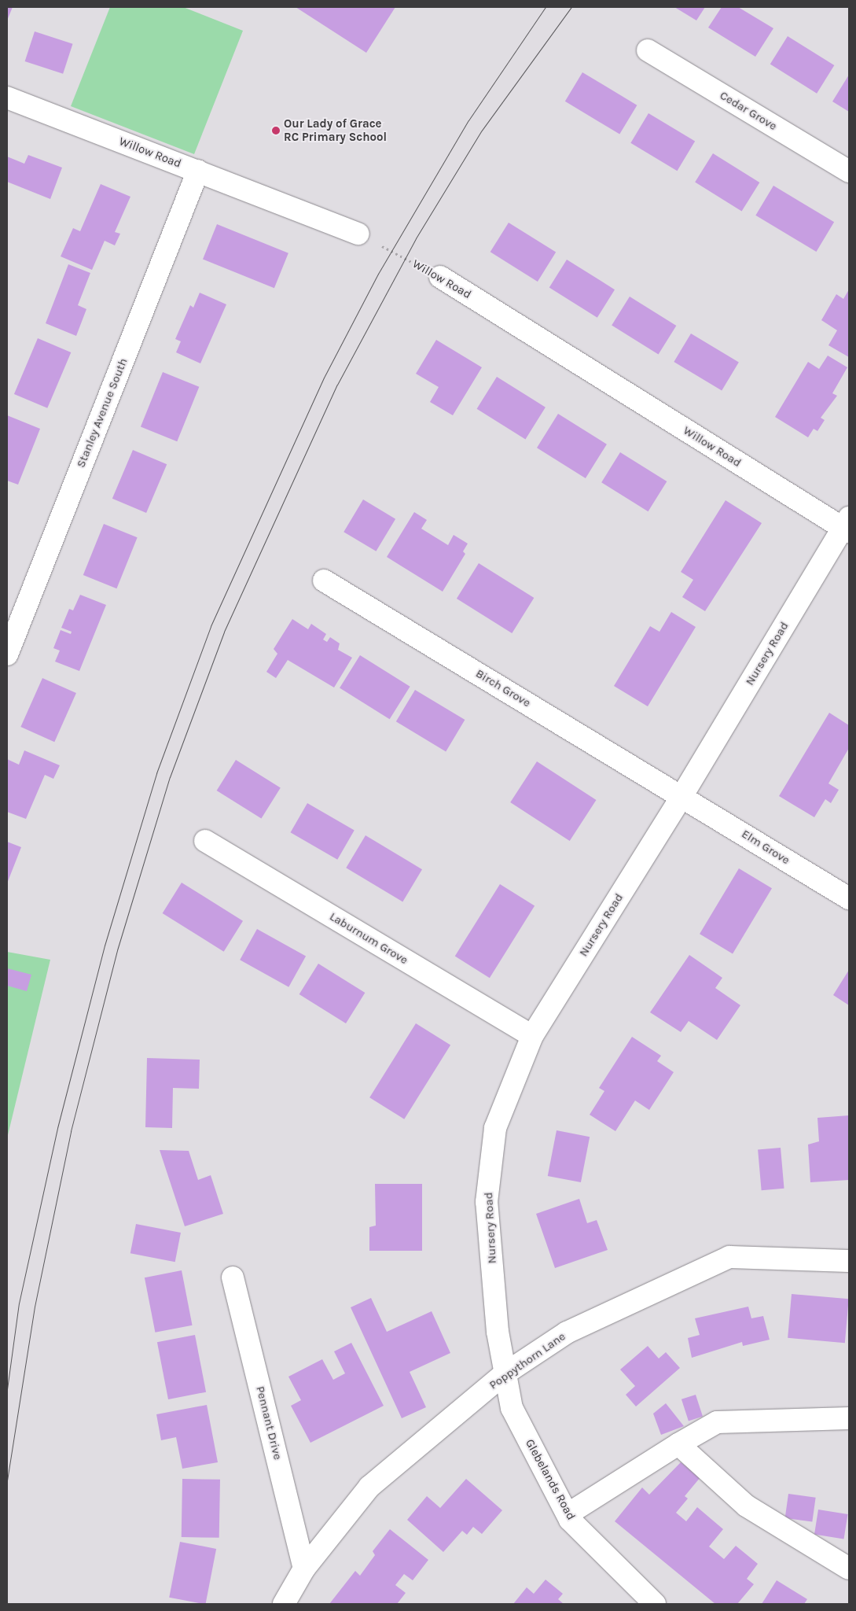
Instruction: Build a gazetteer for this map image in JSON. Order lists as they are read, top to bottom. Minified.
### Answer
{"streets":{"street":["Cedar Grove","Willow Road","Stanley Avenue South","Nursery Road","Birch Grove","Elm Grove","Laburnum Grove","Poppythorn Lane","Pennant Drive","Glebelands Road"]},"crossings":[["Willow Road","Stanley Avenue South"],["Willow Road","Nursery Road"],["Nursery Road","Birch Grove"],["Nursery Road","Elm Grove"],["Nursery Road","Laburnum Grove"],["Nursery Road","Poppythorn Lane"],["Nursery Road","Glebelands Road"],["Birch Grove","Elm Grove"],["Poppythorn Lane","Pennant Drive"],["Poppythorn Lane","Glebelands Road"]],"places":["Our Lady of Grace RC Primary School"]}
